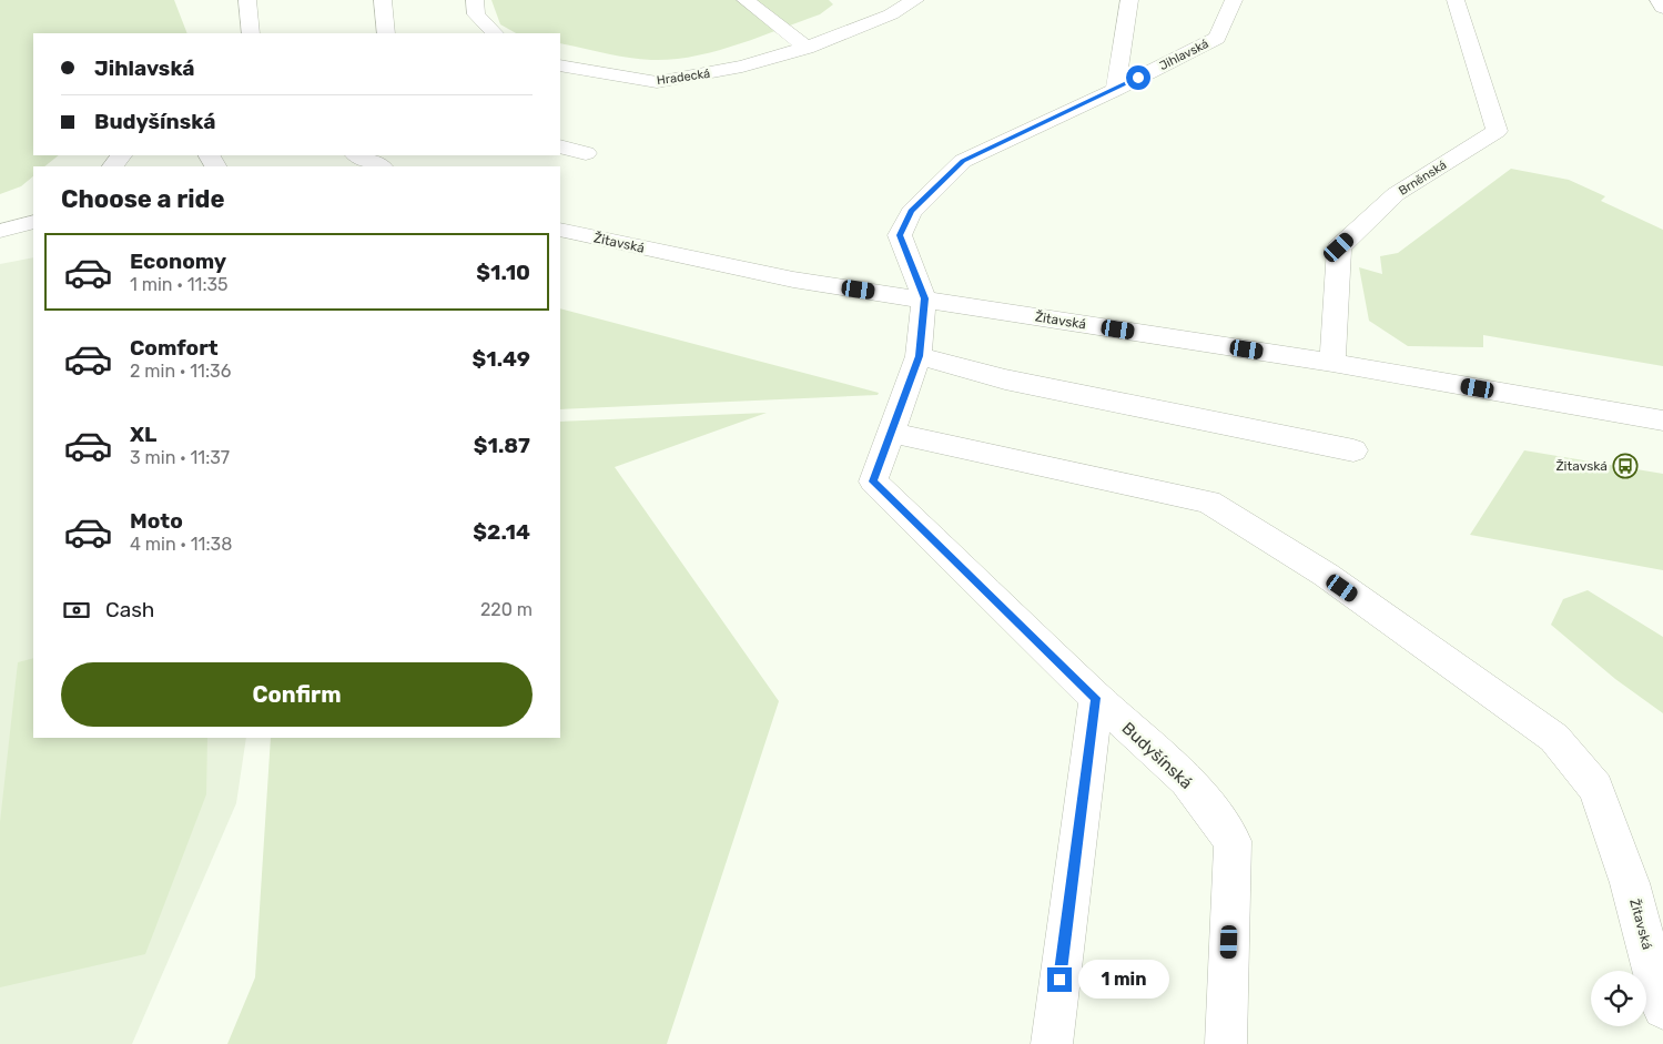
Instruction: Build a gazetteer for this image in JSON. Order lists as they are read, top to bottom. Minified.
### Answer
{"streets":{"street":["Jihlavská","Hradecká","Brněnská","Žitavská","Budyšínská"]},"crossings":[["Jihlavská","Žitavská"],["Jihlavská","Budyšínská"],["Brněnská","Žitavská"],["Žitavská","Budyšínská"]],"places":{"bus stop":["Žitavská"]},"page":{"banner":["Jihlavská","Budyšínská"],"heading":"Choose a ride","list":[{"name":"Economy","note":"1 min · 11:35","value":"$1.10"},{"name":"Comfort","note":"2 min · 11:36","value":"$1.49"},{"name":"XL","note":"3 min · 11:37","value":"$1.87"},{"name":"Moto","note":"4 min · 11:38","value":"$2.14"}],"pay":["Cash","220 m"],"buttons":"Confirm","bubble":"1 min"}}
